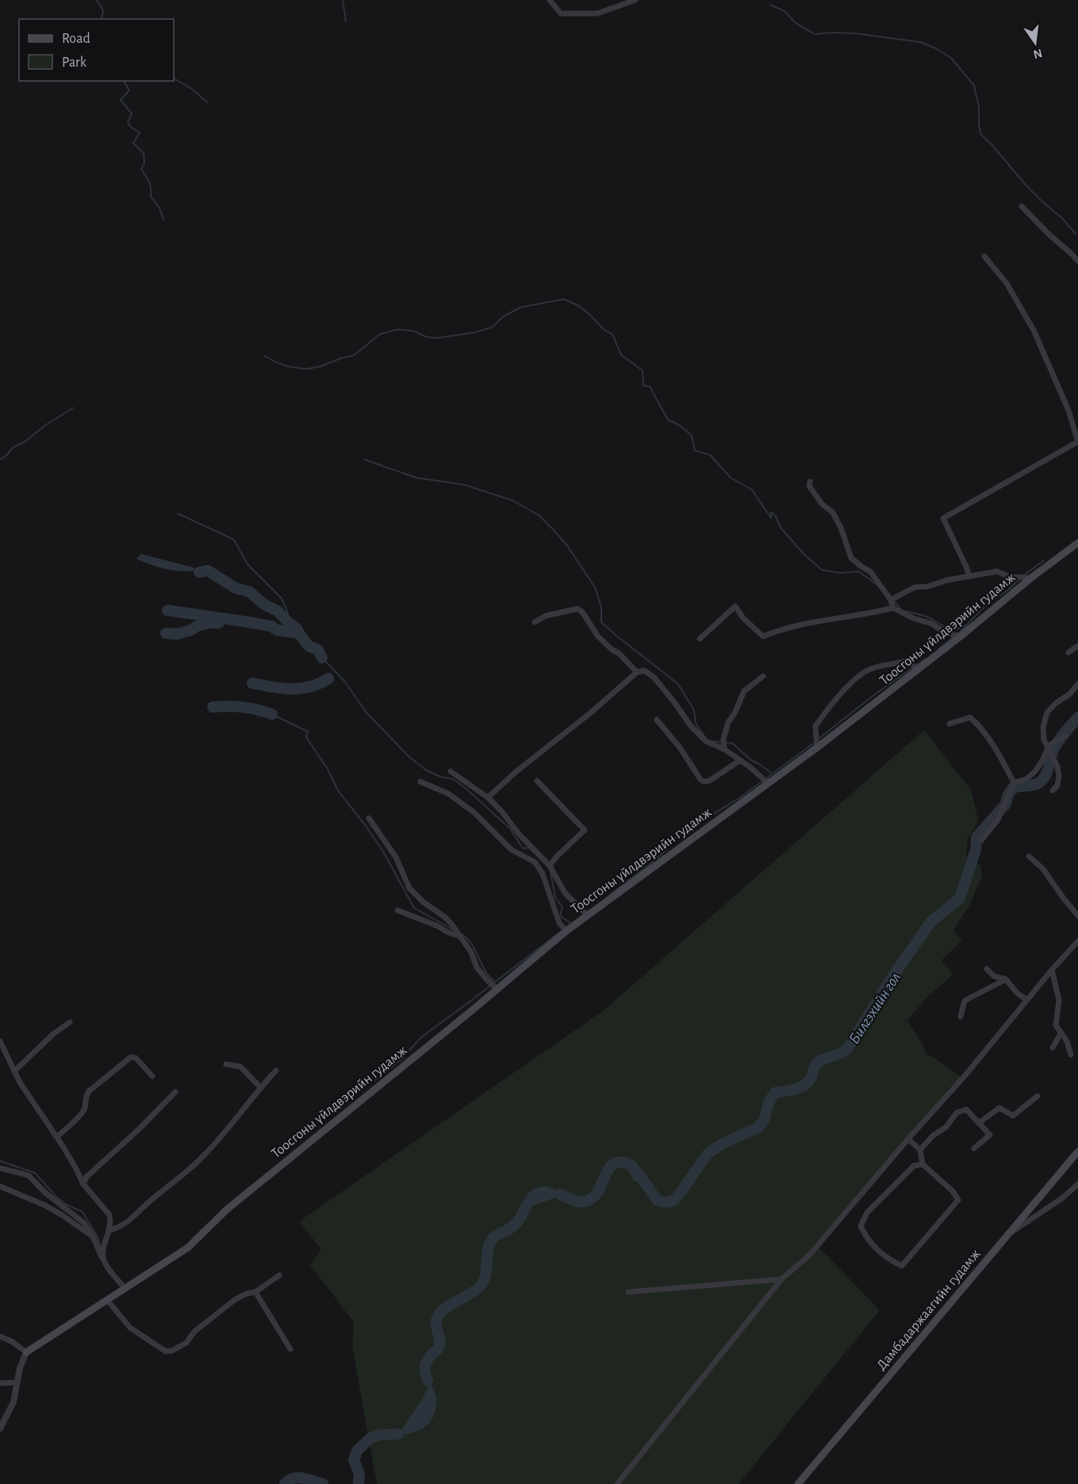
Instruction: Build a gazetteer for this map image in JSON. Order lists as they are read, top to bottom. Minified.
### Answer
{"streets":{"main road":["Тоосгоны үйлдвэрийн гудамж","Дамбадаржаагийн гудамж"]},"water":["Билгэхийн гол"],"legend":["Road","Park"],"north":"bottom"}
